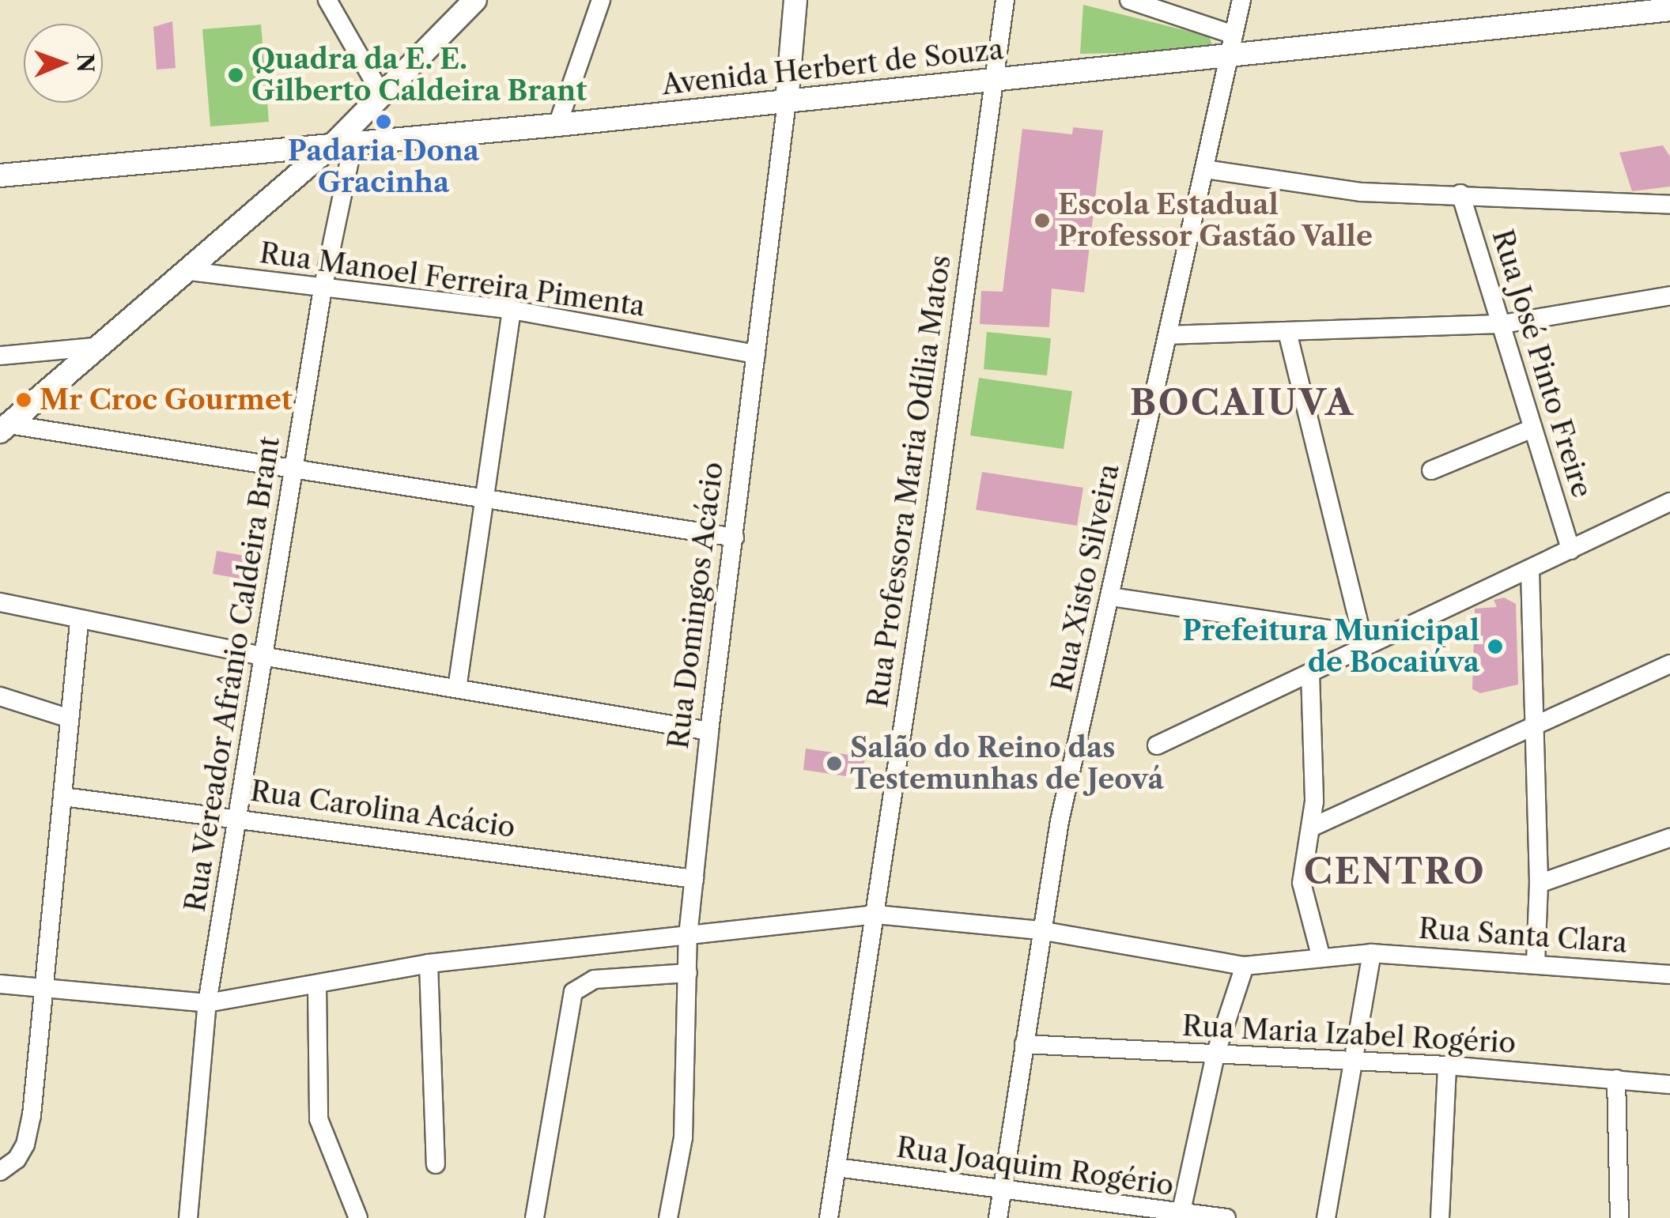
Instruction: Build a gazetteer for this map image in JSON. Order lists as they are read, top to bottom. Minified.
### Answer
{"streets":{"street":["Avenida Herbert de Souza","Rua Manoel Ferreira Pimenta","Rua José Pinto Freire","Rua Professora Maria Odília Matos","Rua Xisto Silveira","Rua Domingos Acácio","Rua Vereador Afrânio Caldeira Brant","Rua Carolina Acácio","Rua Santa Clara","Rua Maria Izabel Rogério","Rua Joaquim Rogério"]},"crossings":[["Avenida Herbert de Souza","Rua Professora Maria Odília Matos"],["Avenida Herbert de Souza","Rua Xisto Silveira"],["Avenida Herbert de Souza","Rua Domingos Acácio"],["Avenida Herbert de Souza","Rua Vereador Afrânio Caldeira Brant"],["Rua Manoel Ferreira Pimenta","Rua Domingos Acácio"],["Rua Manoel Ferreira Pimenta","Rua Vereador Afrânio Caldeira Brant"],["Rua Professora Maria Odília Matos","Rua Santa Clara"],["Rua Professora Maria Odília Matos","Rua Joaquim Rogério"],["Rua Xisto Silveira","Rua Santa Clara"],["Rua Xisto Silveira","Rua Maria Izabel Rogério"],["Rua Xisto Silveira","Rua Joaquim Rogério"],["Rua Domingos Acácio","Rua Carolina Acácio"],["Rua Domingos Acácio","Rua Santa Clara"],["Rua Vereador Afrânio Caldeira Brant","Rua Carolina Acácio"],["Rua Vereador Afrânio Caldeira Brant","Rua Santa Clara"]],"districts":["BOCAIUVA","CENTRO"],"places":["Quadra da E. E. Gilberto Caldeira Brant","Padaria Dona Gracinha","Escola Estadual Professor Gastão Valle","Mr Croc Gourmet","Prefeitura Municipal de Bocaiúva","Salão do Reino das Testemunhas de Jeová"],"north":"right"}
